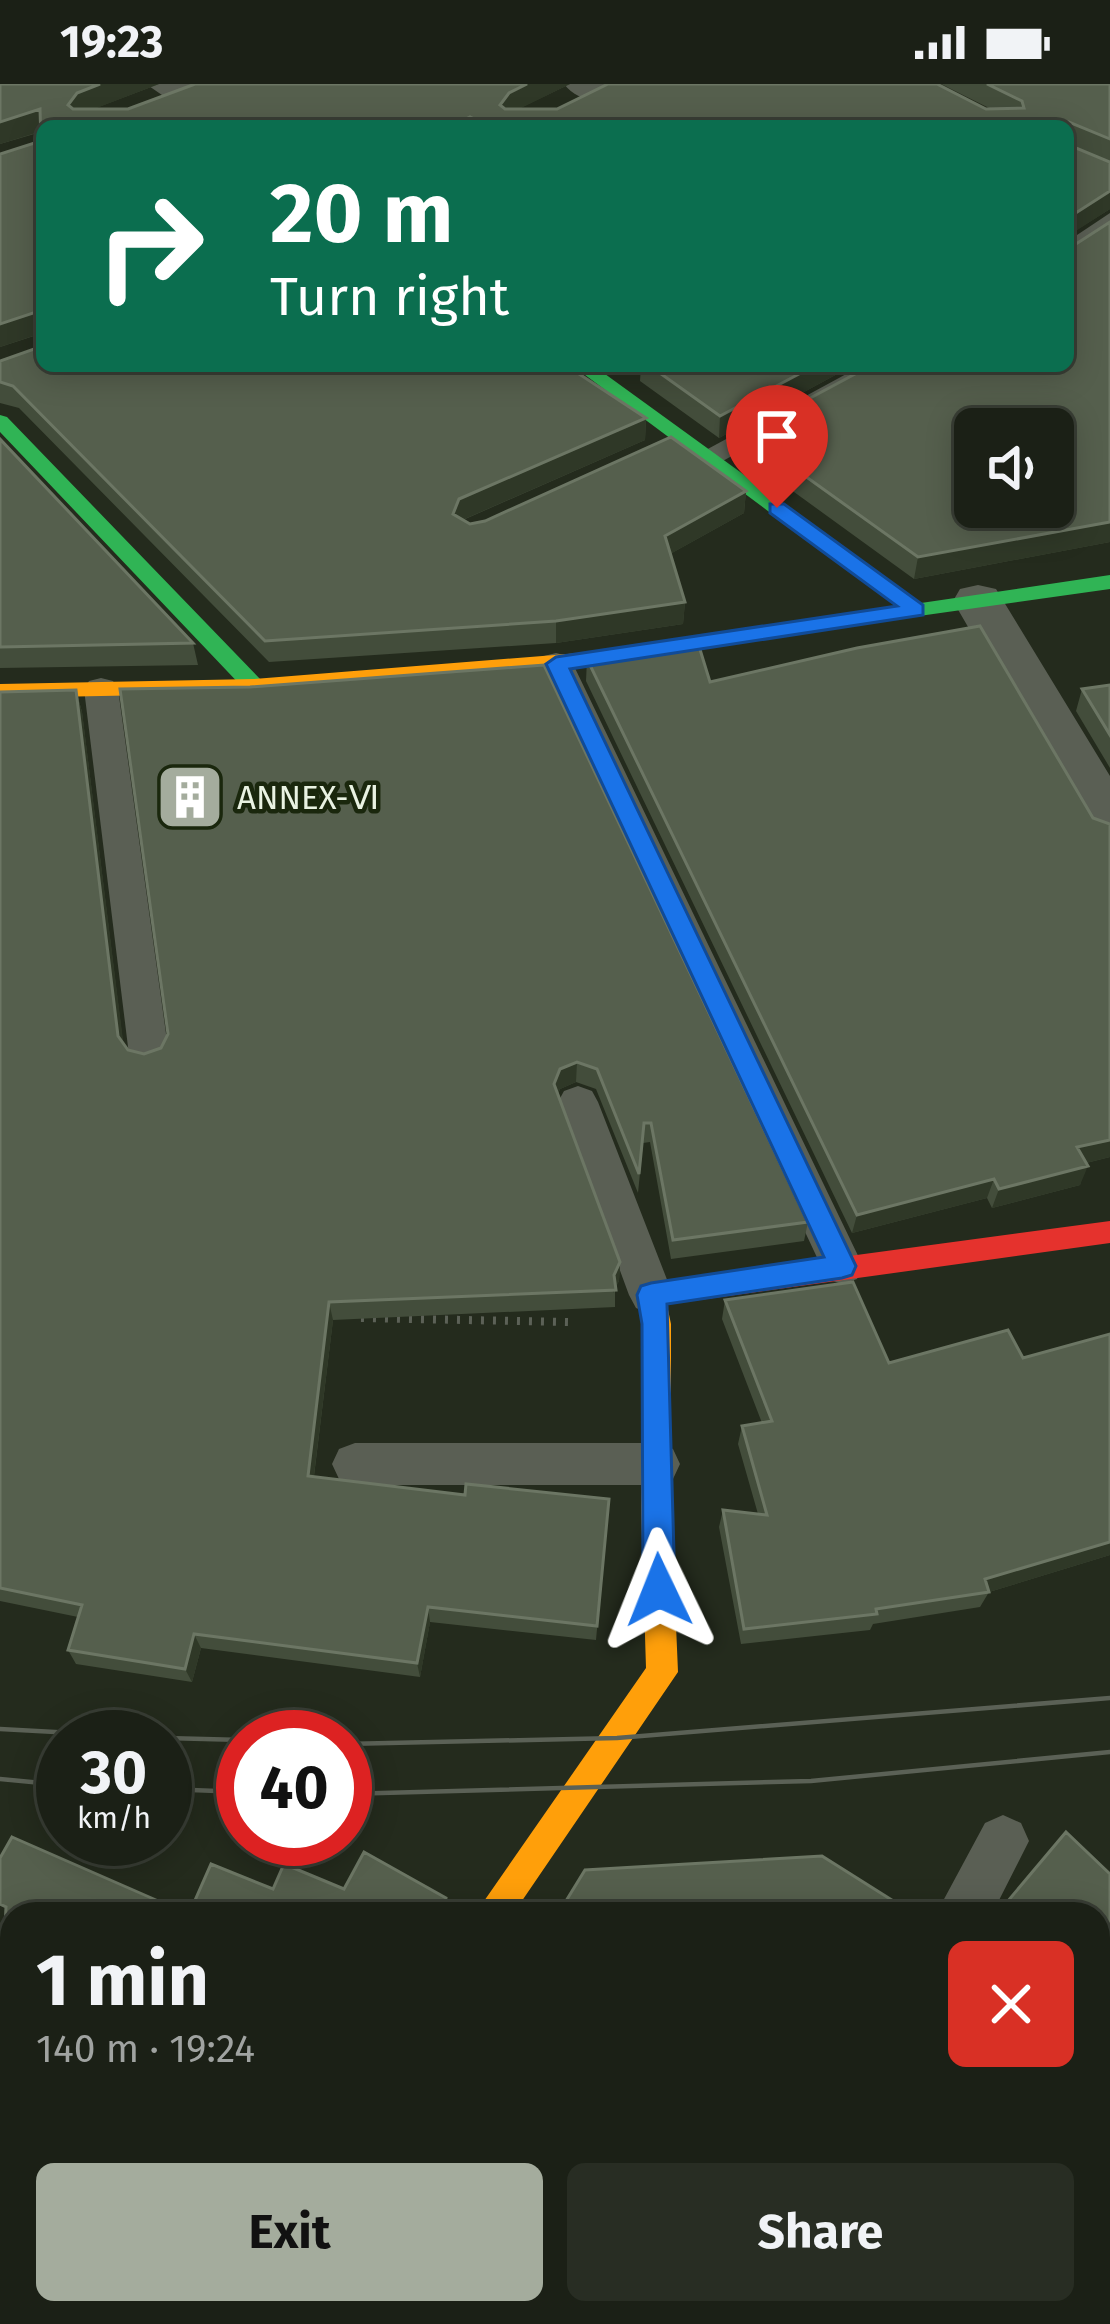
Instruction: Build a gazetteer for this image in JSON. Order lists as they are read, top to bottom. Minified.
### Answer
{"places":{"building":["ANNEX-Ⅵ"]},"page":{"status":"19:23","turn":["20 m","Turn right"],"speed":"30 km/h","limit":"40","heading":["1 min","140 m · 19:24"],"buttons":["Exit","Share"]}}
